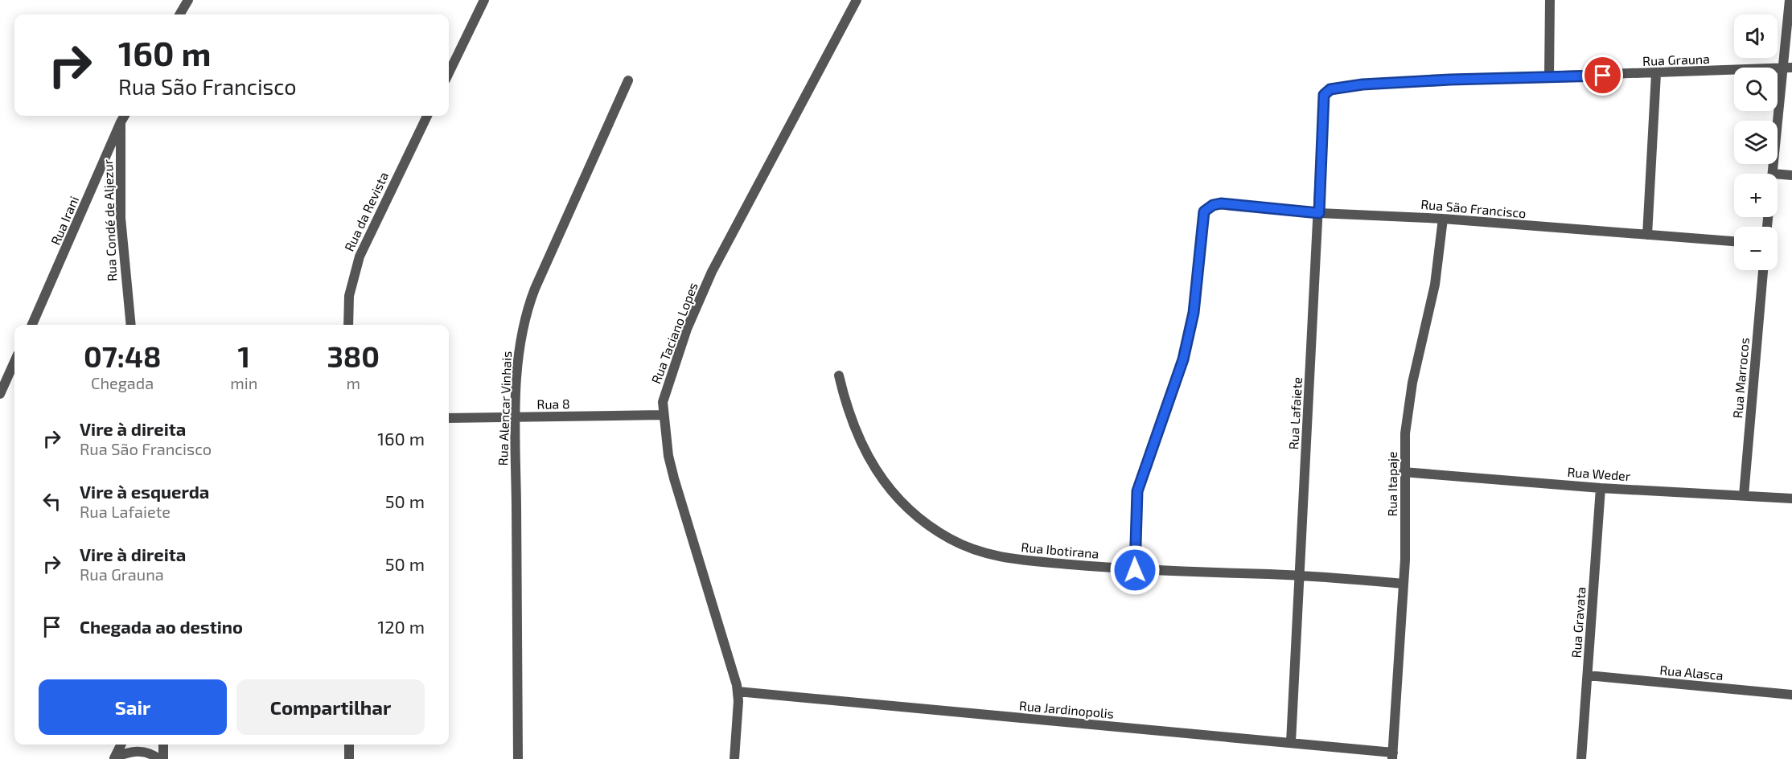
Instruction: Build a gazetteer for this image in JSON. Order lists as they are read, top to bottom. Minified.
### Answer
{"streets":{"street":["Rua Grauna","Rua São Francisco","Rua da Revista","Rua Irani","Rua Condé de Aljezur","Rua Taciano Lopes","Rua Marrocos","Rua 8","Rua Alencar Vinhais","Rua Lafaiete","Rua Weder","Rua Itapaje","Rua Ibotirana","Rua Gravata","Rua Alasca","Rua Jardinopolis"]},"crossings":[["Rua Grauna","Rua Lafaiete"],["Rua São Francisco","Rua Lafaiete"],["Rua São Francisco","Rua Itapaje"],["Rua São Francisco","Rua Ibotirana"],["Rua Irani","Rua Condé de Aljezur"],["Rua Taciano Lopes","Rua 8"],["Rua Taciano Lopes","Rua Jardinopolis"],["Rua Marrocos","Rua Weder"],["Rua 8","Rua Alencar Vinhais"],["Rua Lafaiete","Rua Ibotirana"],["Rua Lafaiete","Rua Jardinopolis"],["Rua Weder","Rua Itapaje"],["Rua Weder","Rua Gravata"],["Rua Itapaje","Rua Ibotirana"],["Rua Itapaje","Rua Jardinopolis"],["Rua Gravata","Rua Alasca"]],"page":{"map_buttons":["+","−"],"turn":["160 m","Rua São Francisco"],"eta":["07:48","Chegada","1","min","380","m"],"list":[{"name":"Vire à direita","note":"Rua São Francisco","value":"160 m"},{"name":"Vire à esquerda","note":"Rua Lafaiete","value":"50 m"},{"name":"Vire à direita","note":"Rua Grauna","value":"50 m"},{"name":"Chegada ao destino","value":"120 m"}],"buttons":["Sair","Compartilhar"]}}
